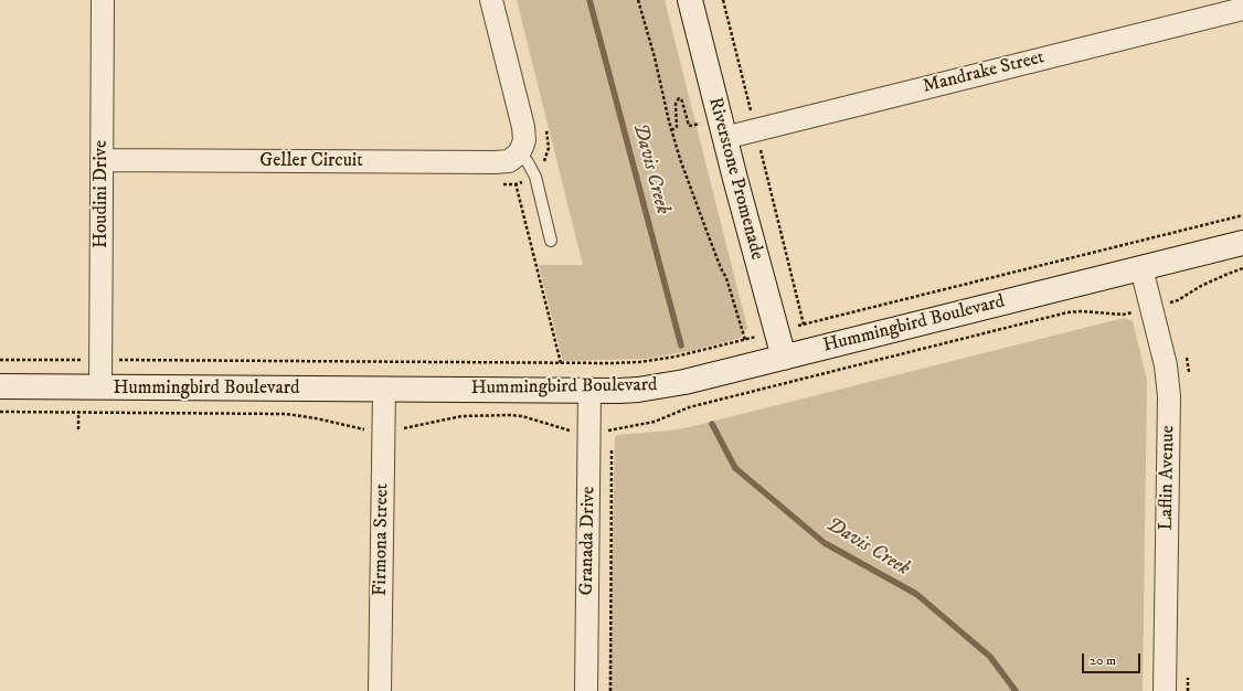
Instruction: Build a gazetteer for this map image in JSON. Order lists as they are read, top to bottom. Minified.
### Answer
{"streets":{"street":["Mandrake Street","Geller Circuit","Riverstone Promenade","Houdini Drive","Hummingbird Boulevard","Laflin Avenue","Firmona Street","Granada Drive"]},"crossings":[["Mandrake Street","Riverstone Promenade"],["Geller Circuit","Houdini Drive"],["Riverstone Promenade","Hummingbird Boulevard"],["Houdini Drive","Hummingbird Boulevard"],["Hummingbird Boulevard","Laflin Avenue"],["Hummingbird Boulevard","Firmona Street"],["Hummingbird Boulevard","Granada Drive"]],"water":["Davis Creek"],"scale_bar":"20 m"}
